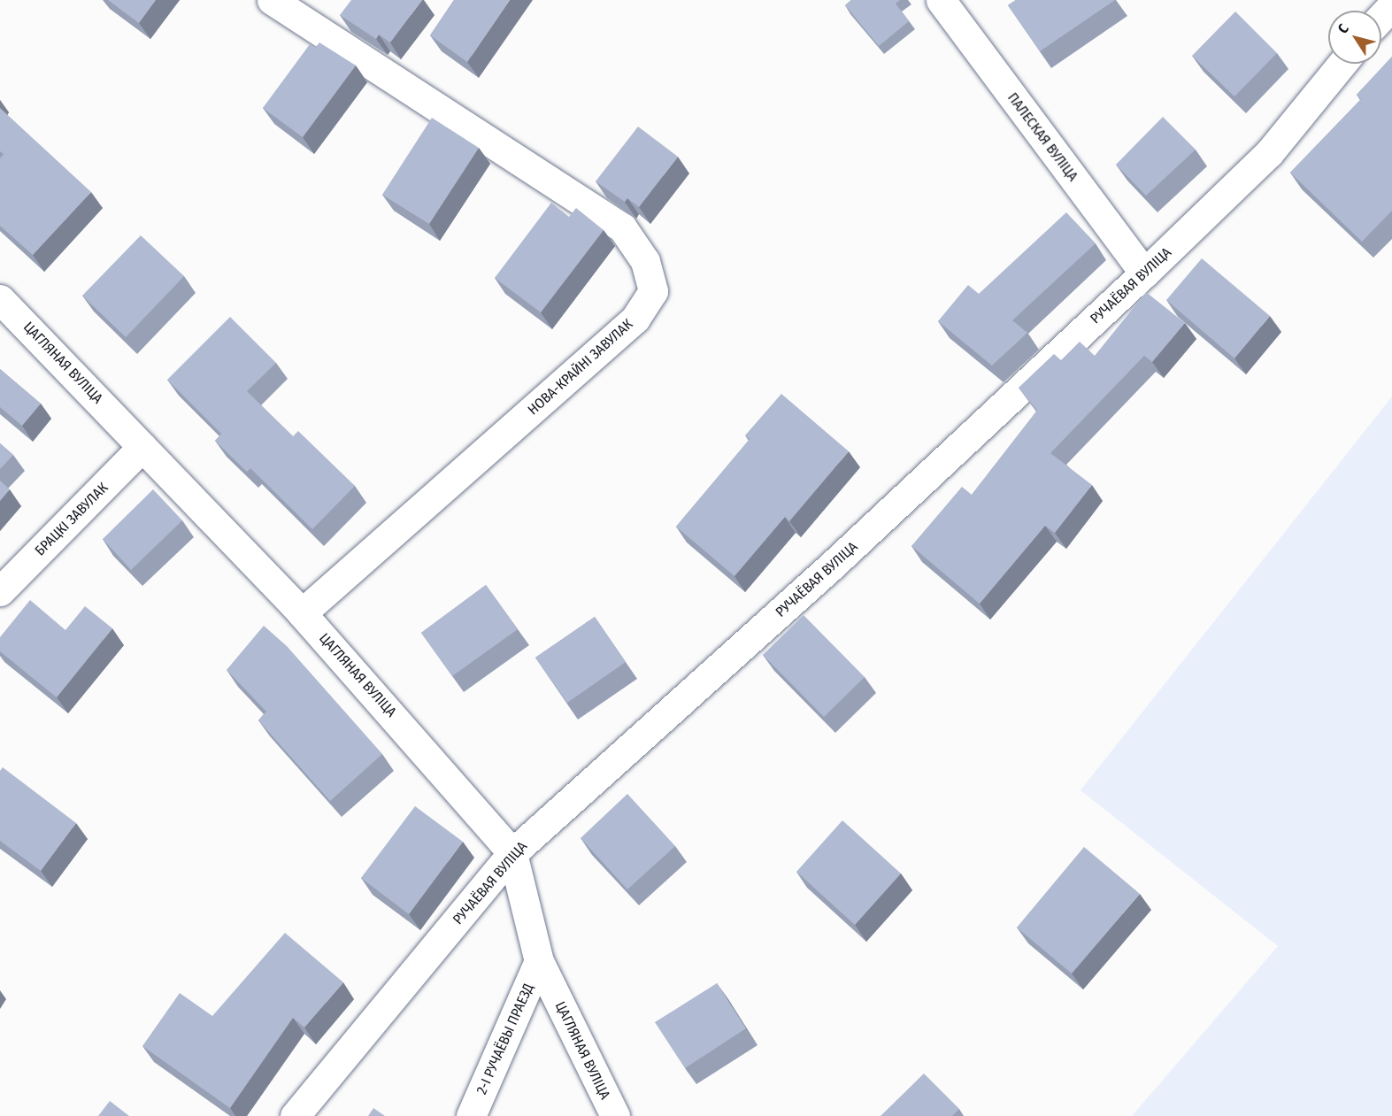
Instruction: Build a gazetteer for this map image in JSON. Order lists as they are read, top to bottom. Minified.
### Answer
{"streets":{"street":["ПАЛЕСКАЯ ВУЛІЦА","РУЧАЁВАЯ ВУЛІЦА","ЦАГЛЯНАЯ ВУЛІЦА","НОВА-КРАЙНІ ЗАВУЛАК","БРАЦКІ ЗАВУЛАК","2-І РУЧАЁВЫ ПРАЕЗД"]},"crossings":[["ПАЛЕСКАЯ ВУЛІЦА","РУЧАЁВАЯ ВУЛІЦА"],["РУЧАЁВАЯ ВУЛІЦА","ЦАГЛЯНАЯ ВУЛІЦА"],["ЦАГЛЯНАЯ ВУЛІЦА","НОВА-КРАЙНІ ЗАВУЛАК"],["ЦАГЛЯНАЯ ВУЛІЦА","БРАЦКІ ЗАВУЛАК"],["ЦАГЛЯНАЯ ВУЛІЦА","2-І РУЧАЁВЫ ПРАЕЗД"]],"north":"top left"}
